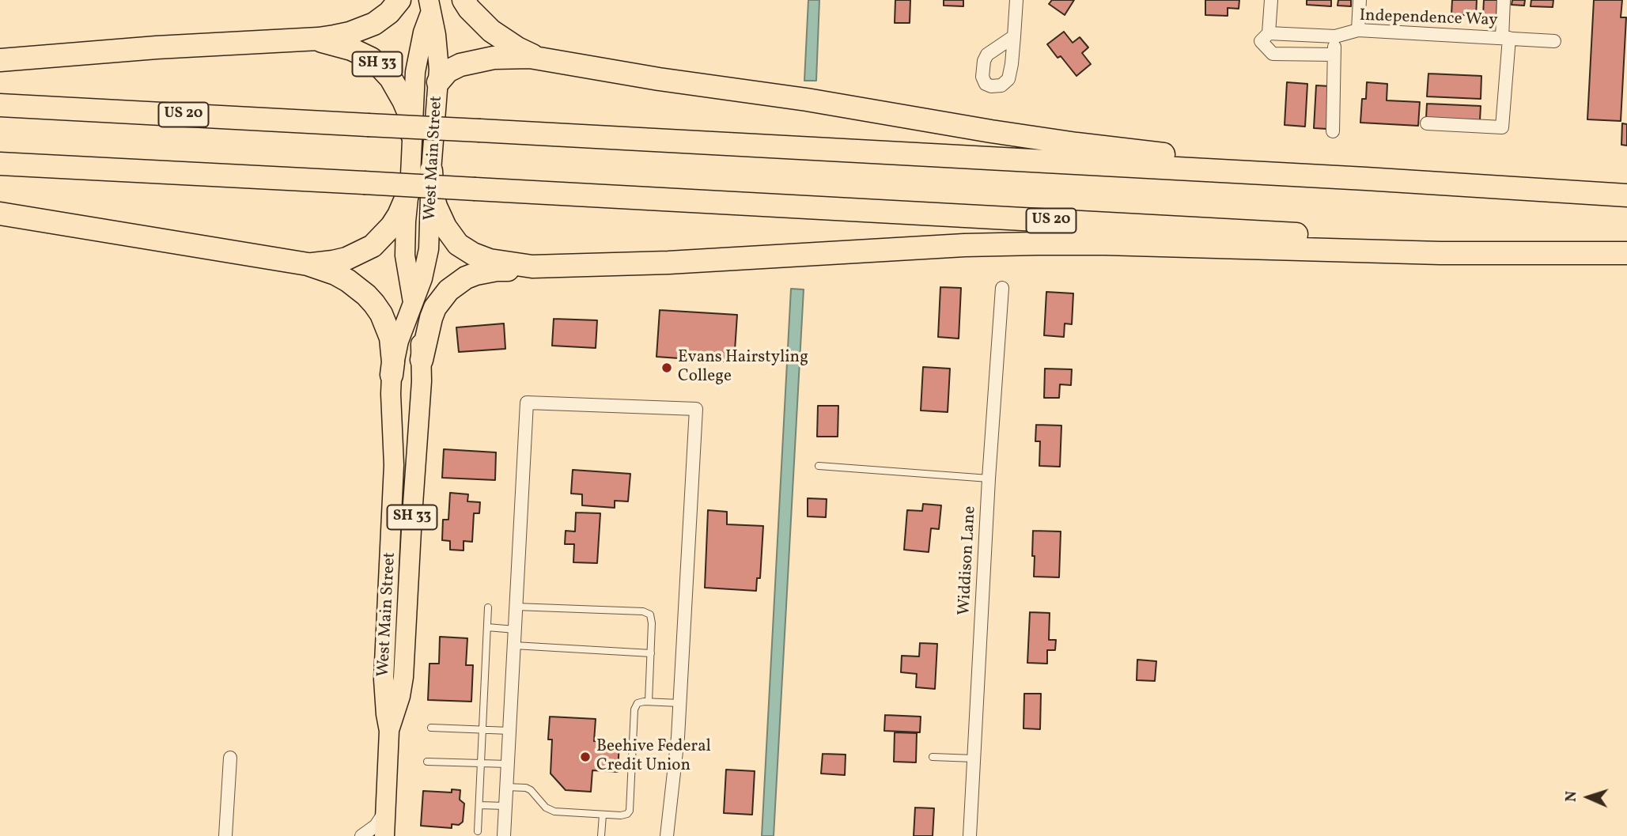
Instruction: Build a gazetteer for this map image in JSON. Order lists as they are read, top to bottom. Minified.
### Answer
{"streets":{"highway":["SH 33","US 20"],"main road":["West Main Street"],"street":["Independence Way","Widdison Lane"]},"crossings":[["SH 33","West Main Street"]],"places":["Evans Hairstyling College","Beehive Federal Credit Union"],"north":"left"}
